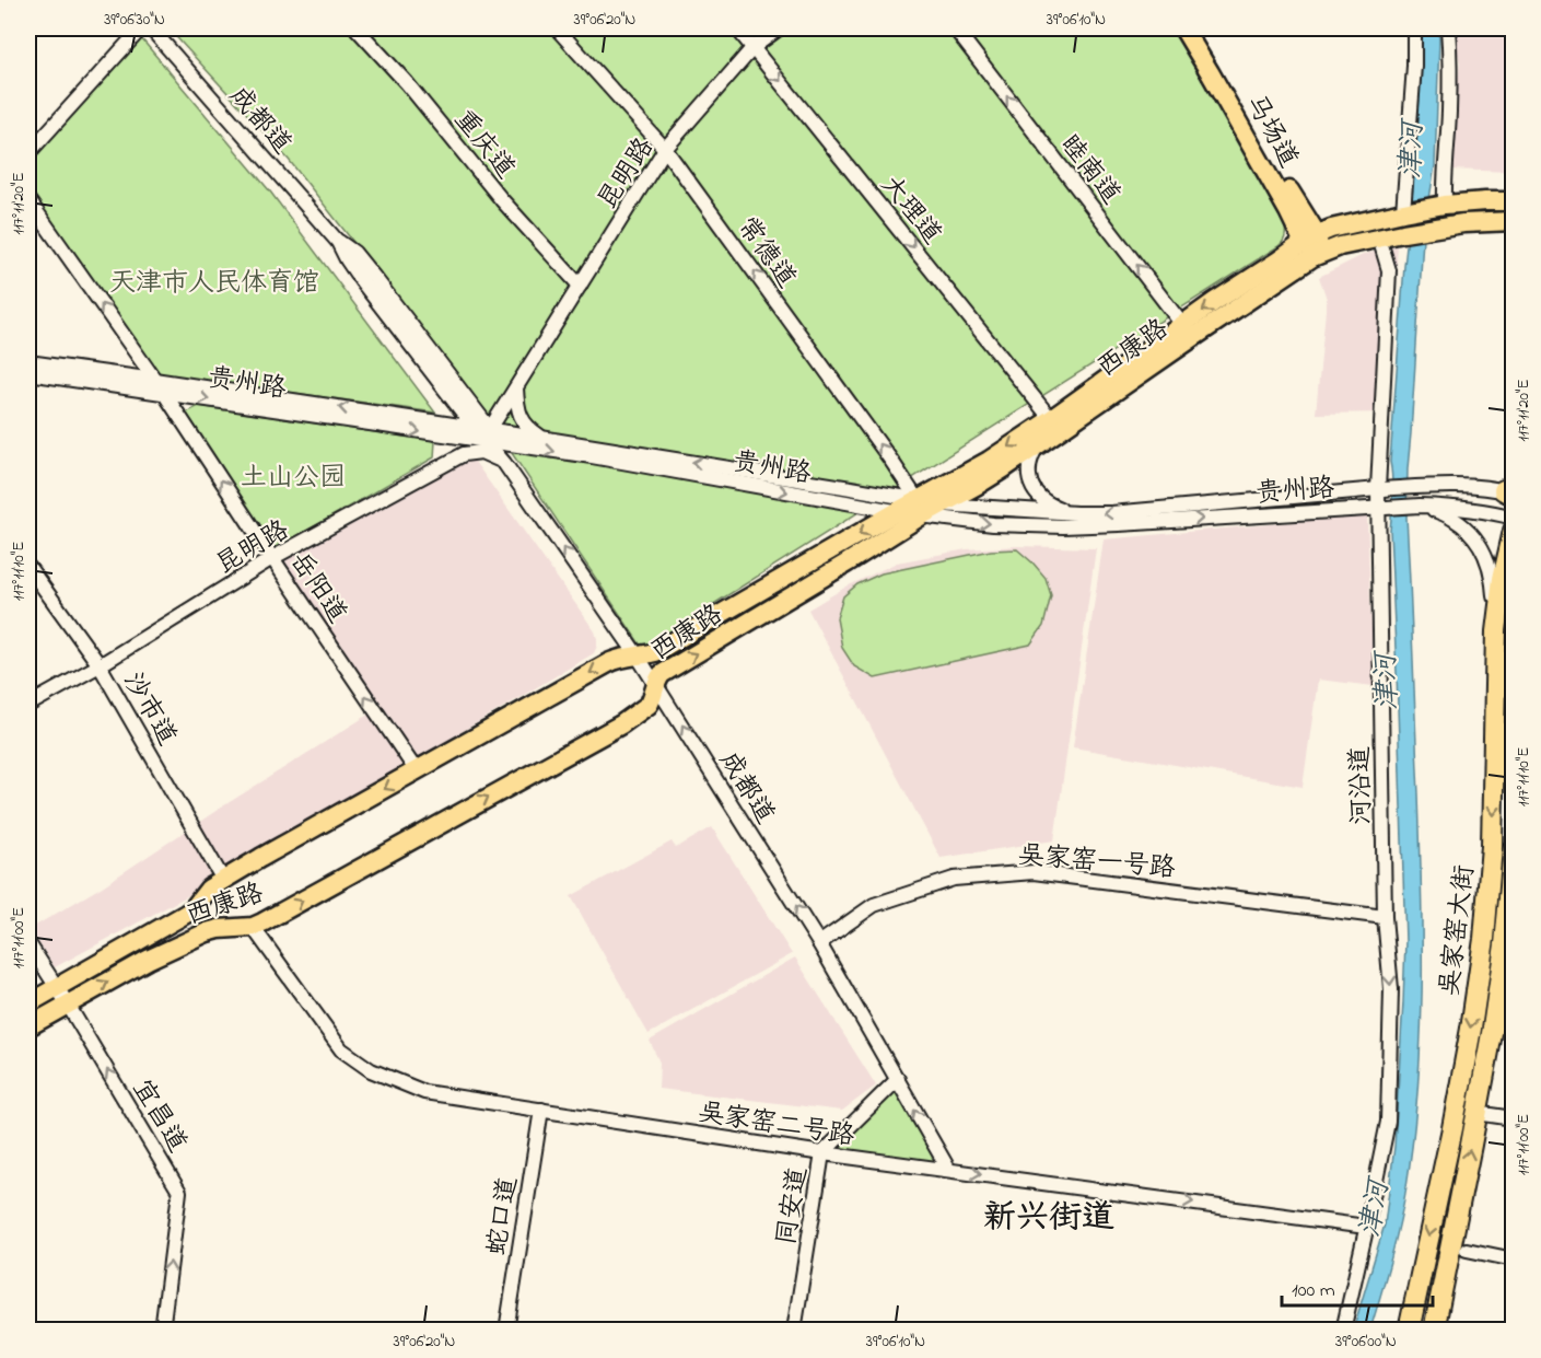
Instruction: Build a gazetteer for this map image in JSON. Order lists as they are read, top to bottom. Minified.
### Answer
{"streets":{"highway":["吴家窑大街"],"main road":["马场道","西康路"],"street":["成都道","重庆道","睦南道","昆明路","大理道","常德道","贵州路","岳阳道","沙市道","河沿道","吴家窑一号路","宜昌道","吴家窑二号路","同安道","蛇口道"]},"crossings":[["成都道","昆明路"],["成都道","西康路"],["成都道","贵州路"],["成都道","吴家窑一号路"],["成都道","吴家窑二号路"],["成都道","同安道"],["马场道","西康路"],["重庆道","昆明路"],["睦南道","西康路"],["昆明路","大理道"],["昆明路","常德道"],["昆明路","贵州路"],["昆明路","岳阳道"],["昆明路","沙市道"],["大理道","西康路"],["常德道","西康路"],["常德道","贵州路"],["西康路","贵州路"],["西康路","岳阳道"],["西康路","沙市道"],["西康路","宜昌道"],["西康路","吴家窑二号路"],["贵州路","岳阳道"],["贵州路","河沿道"],["河沿道","吴家窑一号路"],["河沿道","吴家窑二号路"],["吴家窑二号路","同安道"],["吴家窑二号路","蛇口道"]],"one_way":["成都道","睦南道","大理道","常德道","岳阳道","宜昌道","吴家窑二号路"],"districts":["新兴街道"],"water":["津河"],"parks":["天津市人民体育馆","土山公园"],"scale_bar":"100 m","coordinates":["39°06'30\"N","39°06'20\"N","39°06'10\"N","117°11'20\"E","117°11'10\"E","117°11'00\"E","39°06'00\"N"]}
